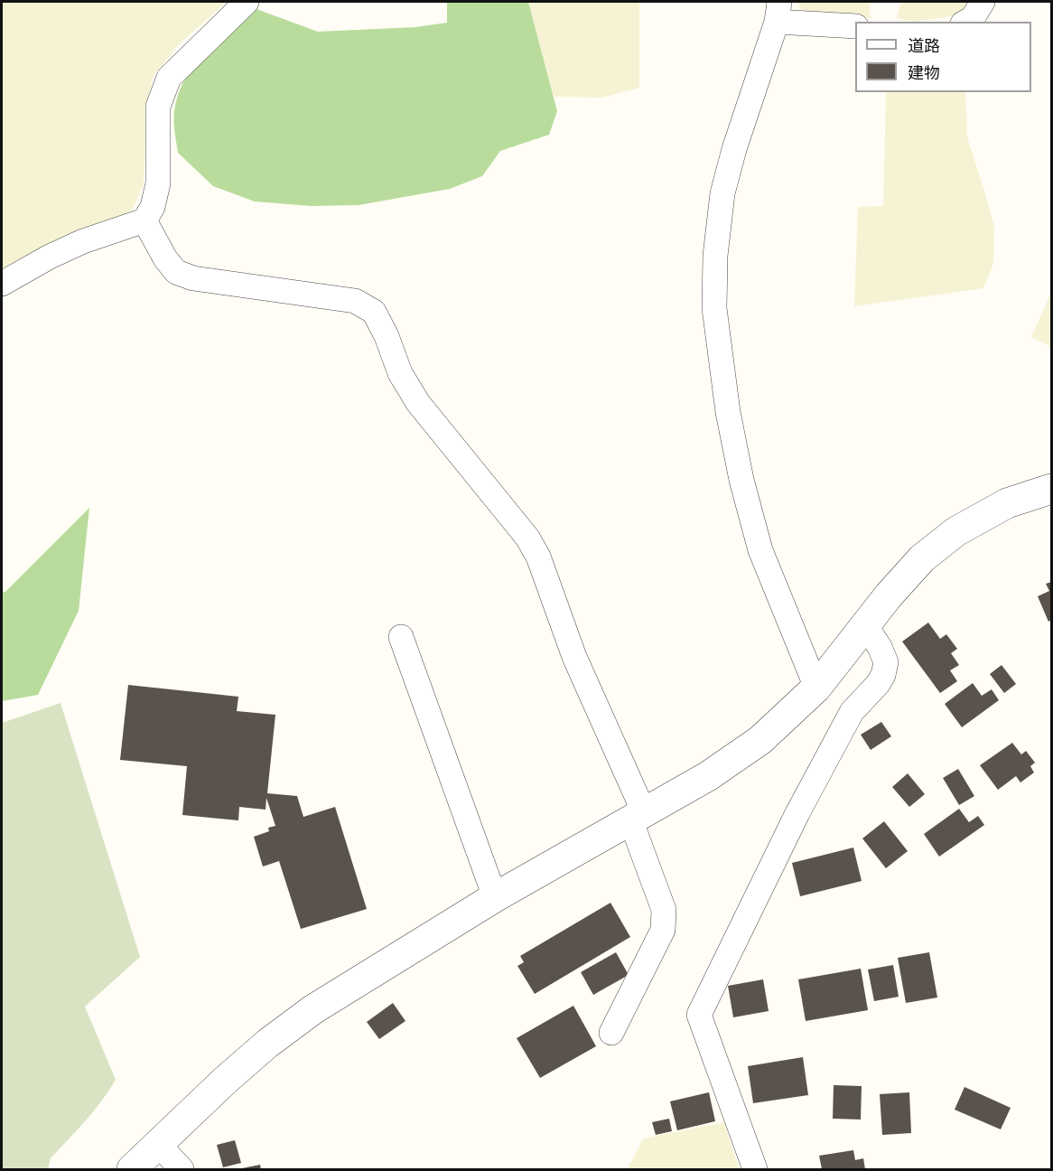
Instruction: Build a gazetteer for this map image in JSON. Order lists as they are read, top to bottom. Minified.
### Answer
{"legend":["道路","建物"]}
